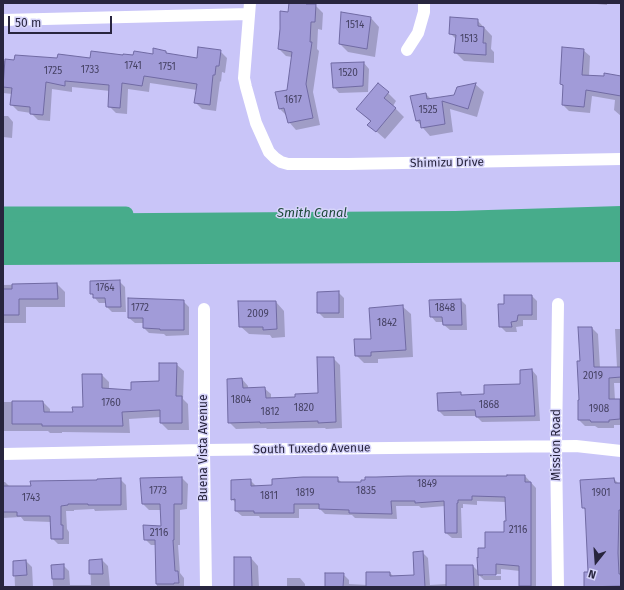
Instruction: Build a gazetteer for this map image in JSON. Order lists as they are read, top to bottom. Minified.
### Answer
{"streets":{"street":["Shimizu Drive","Mission Road","Buena Vista Avenue","South Tuxedo Avenue"]},"crossings":[["Mission Road","South Tuxedo Avenue"],["Buena Vista Avenue","South Tuxedo Avenue"]],"water":["Smith Canal"],"house_numbers":["1514","1513","1741","1751","1733","1725","1520","1617","1525","1764","1772","1848","2009","1842","2019","1804","1760","1868","1820","1908","1812","1849","1773","1835","1819","1901","1811","1743","2116","2116"],"scale_bar":"50 m","north":"bottom"}
